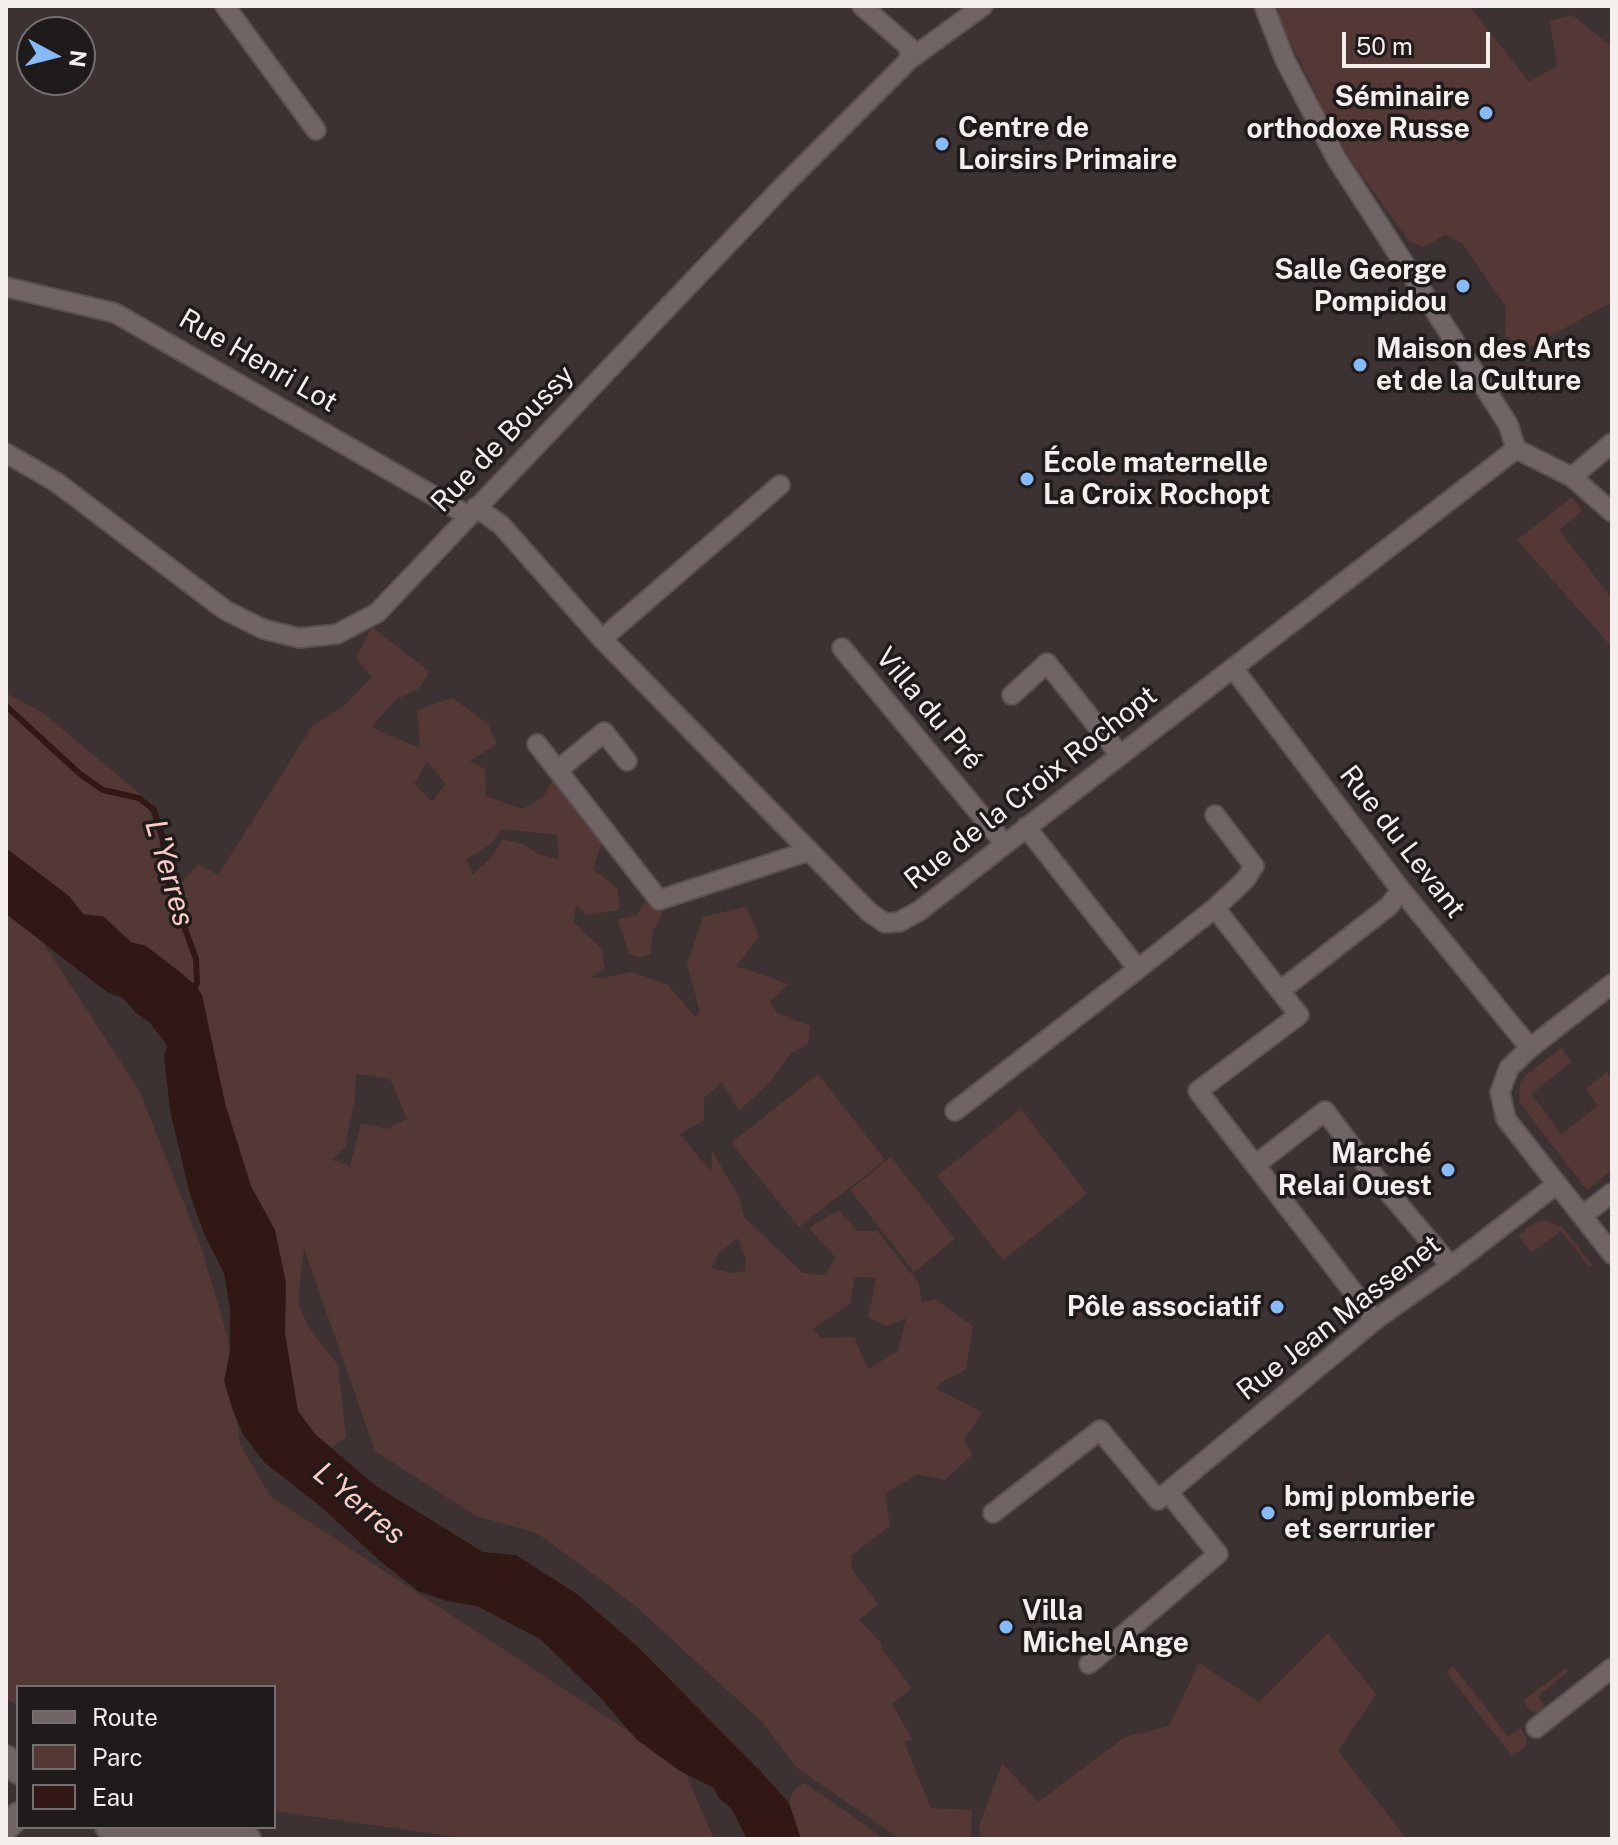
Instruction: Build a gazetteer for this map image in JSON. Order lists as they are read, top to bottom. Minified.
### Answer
{"streets":{"street":["Rue Henri Lot","Rue de Boussy","Villa du Pré","Rue de la Croix Rochopt","Rue du Levant","Rue Jean Massenet"]},"crossings":[["Rue Henri Lot","Rue de Boussy"],["Rue Henri Lot","Rue de la Croix Rochopt"],["Rue de Boussy","Rue de la Croix Rochopt"],["Villa du Pré","Rue de la Croix Rochopt"],["Rue de la Croix Rochopt","Rue du Levant"]],"water":["L'Yerres"],"places":["Séminaire orthodoxe Russe","Centre de Loirsirs Primaire","Salle George Pompidou","Maison des Arts et de la Culture","École maternelle La Croix Rochopt","Marché Relai Ouest","Pôle associatif","bmj plomberie et serrurier","Villa Michel Ange"],"legend":["Route","Parc","Eau"],"scale_bar":"50 m","north":"right"}
